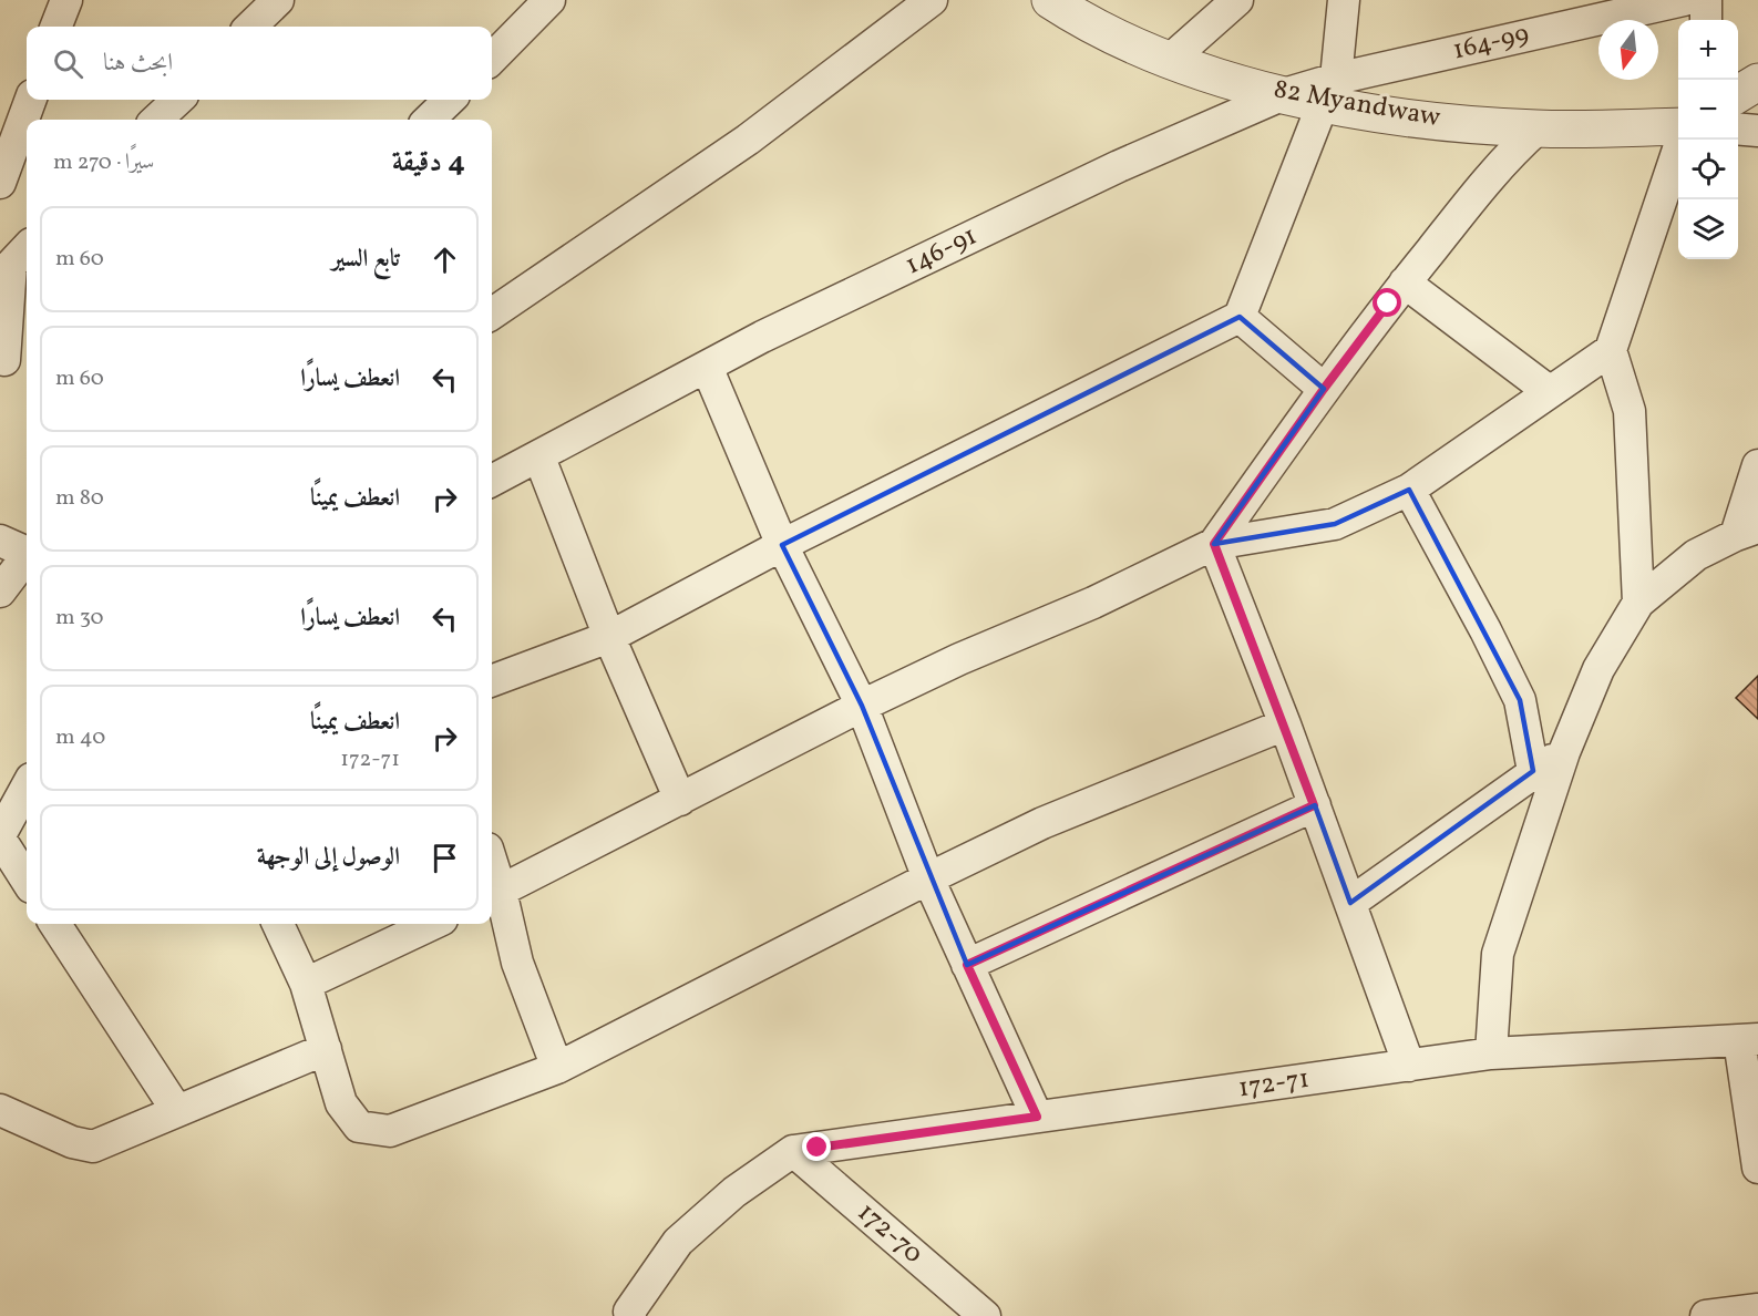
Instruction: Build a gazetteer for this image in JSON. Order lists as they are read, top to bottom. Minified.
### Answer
{"streets":{"street":["164-99","82 Myandwaw","146-91","172-71","172-70"]},"crossings":[["164-99","82 Myandwaw"],["82 Myandwaw","146-91"],["172-71","172-70"]],"north":"bottom","page":{"map_buttons":["+","−"],"search":"ابحث هنا","heading":["4 دقيقة","سيرًا · 270 m"],"list":[["تابع السير","60 m"],["انعطف يسارًا","60 m"],["انعطف يمينًا","80 m"],["انعطف يسارًا","30 m"],["انعطف يمينًا","172-71","40 m"],"الوصول إلى الوجهة"]}}
